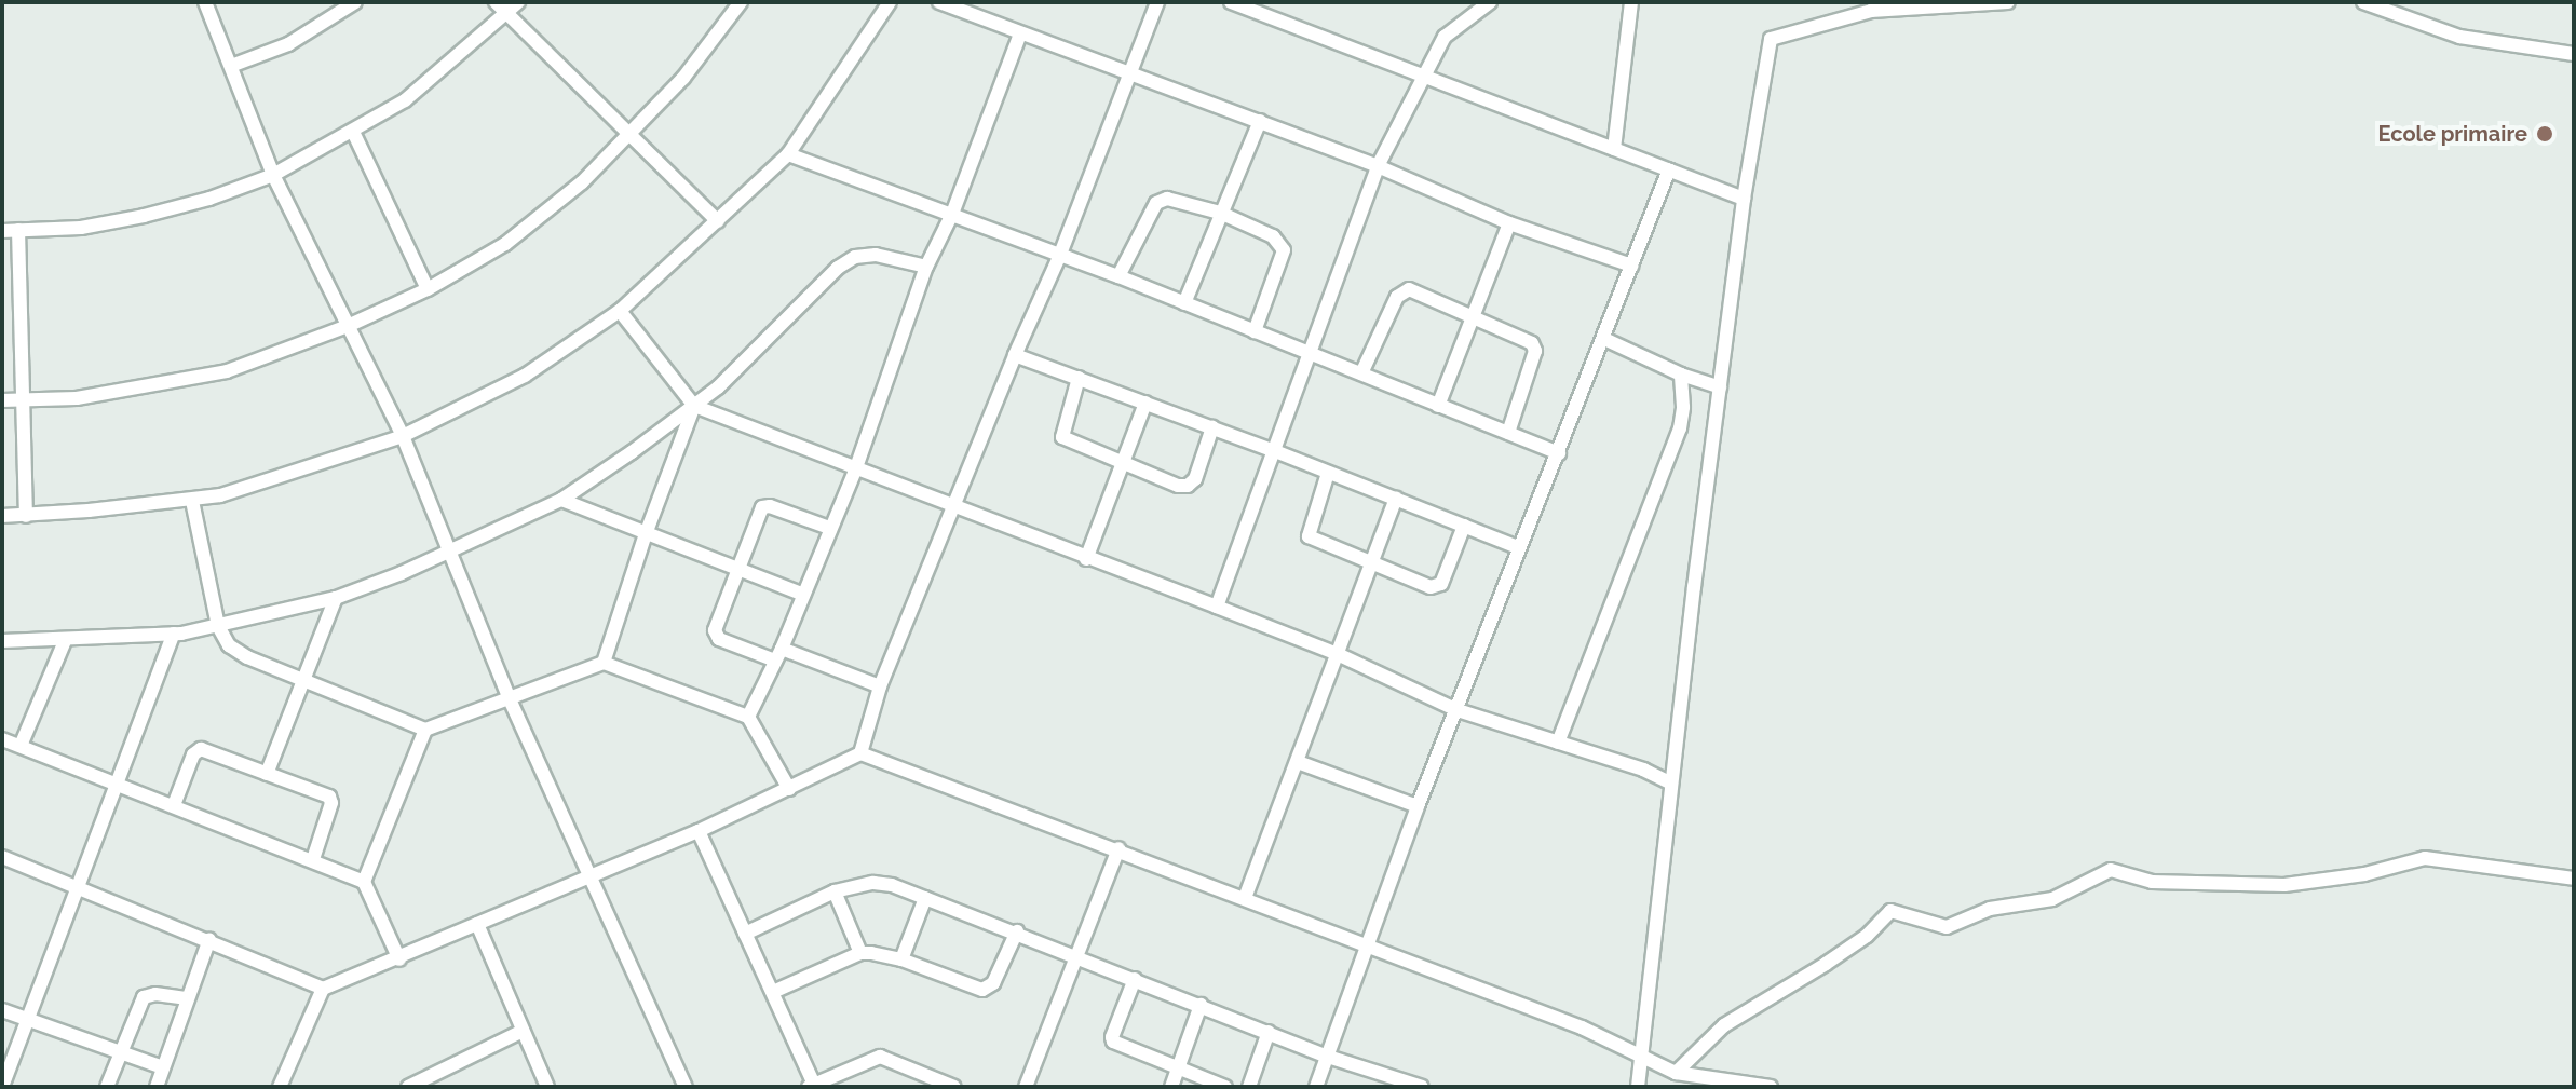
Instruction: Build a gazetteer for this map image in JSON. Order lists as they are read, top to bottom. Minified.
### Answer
{"places":["Ecole primaire"]}
